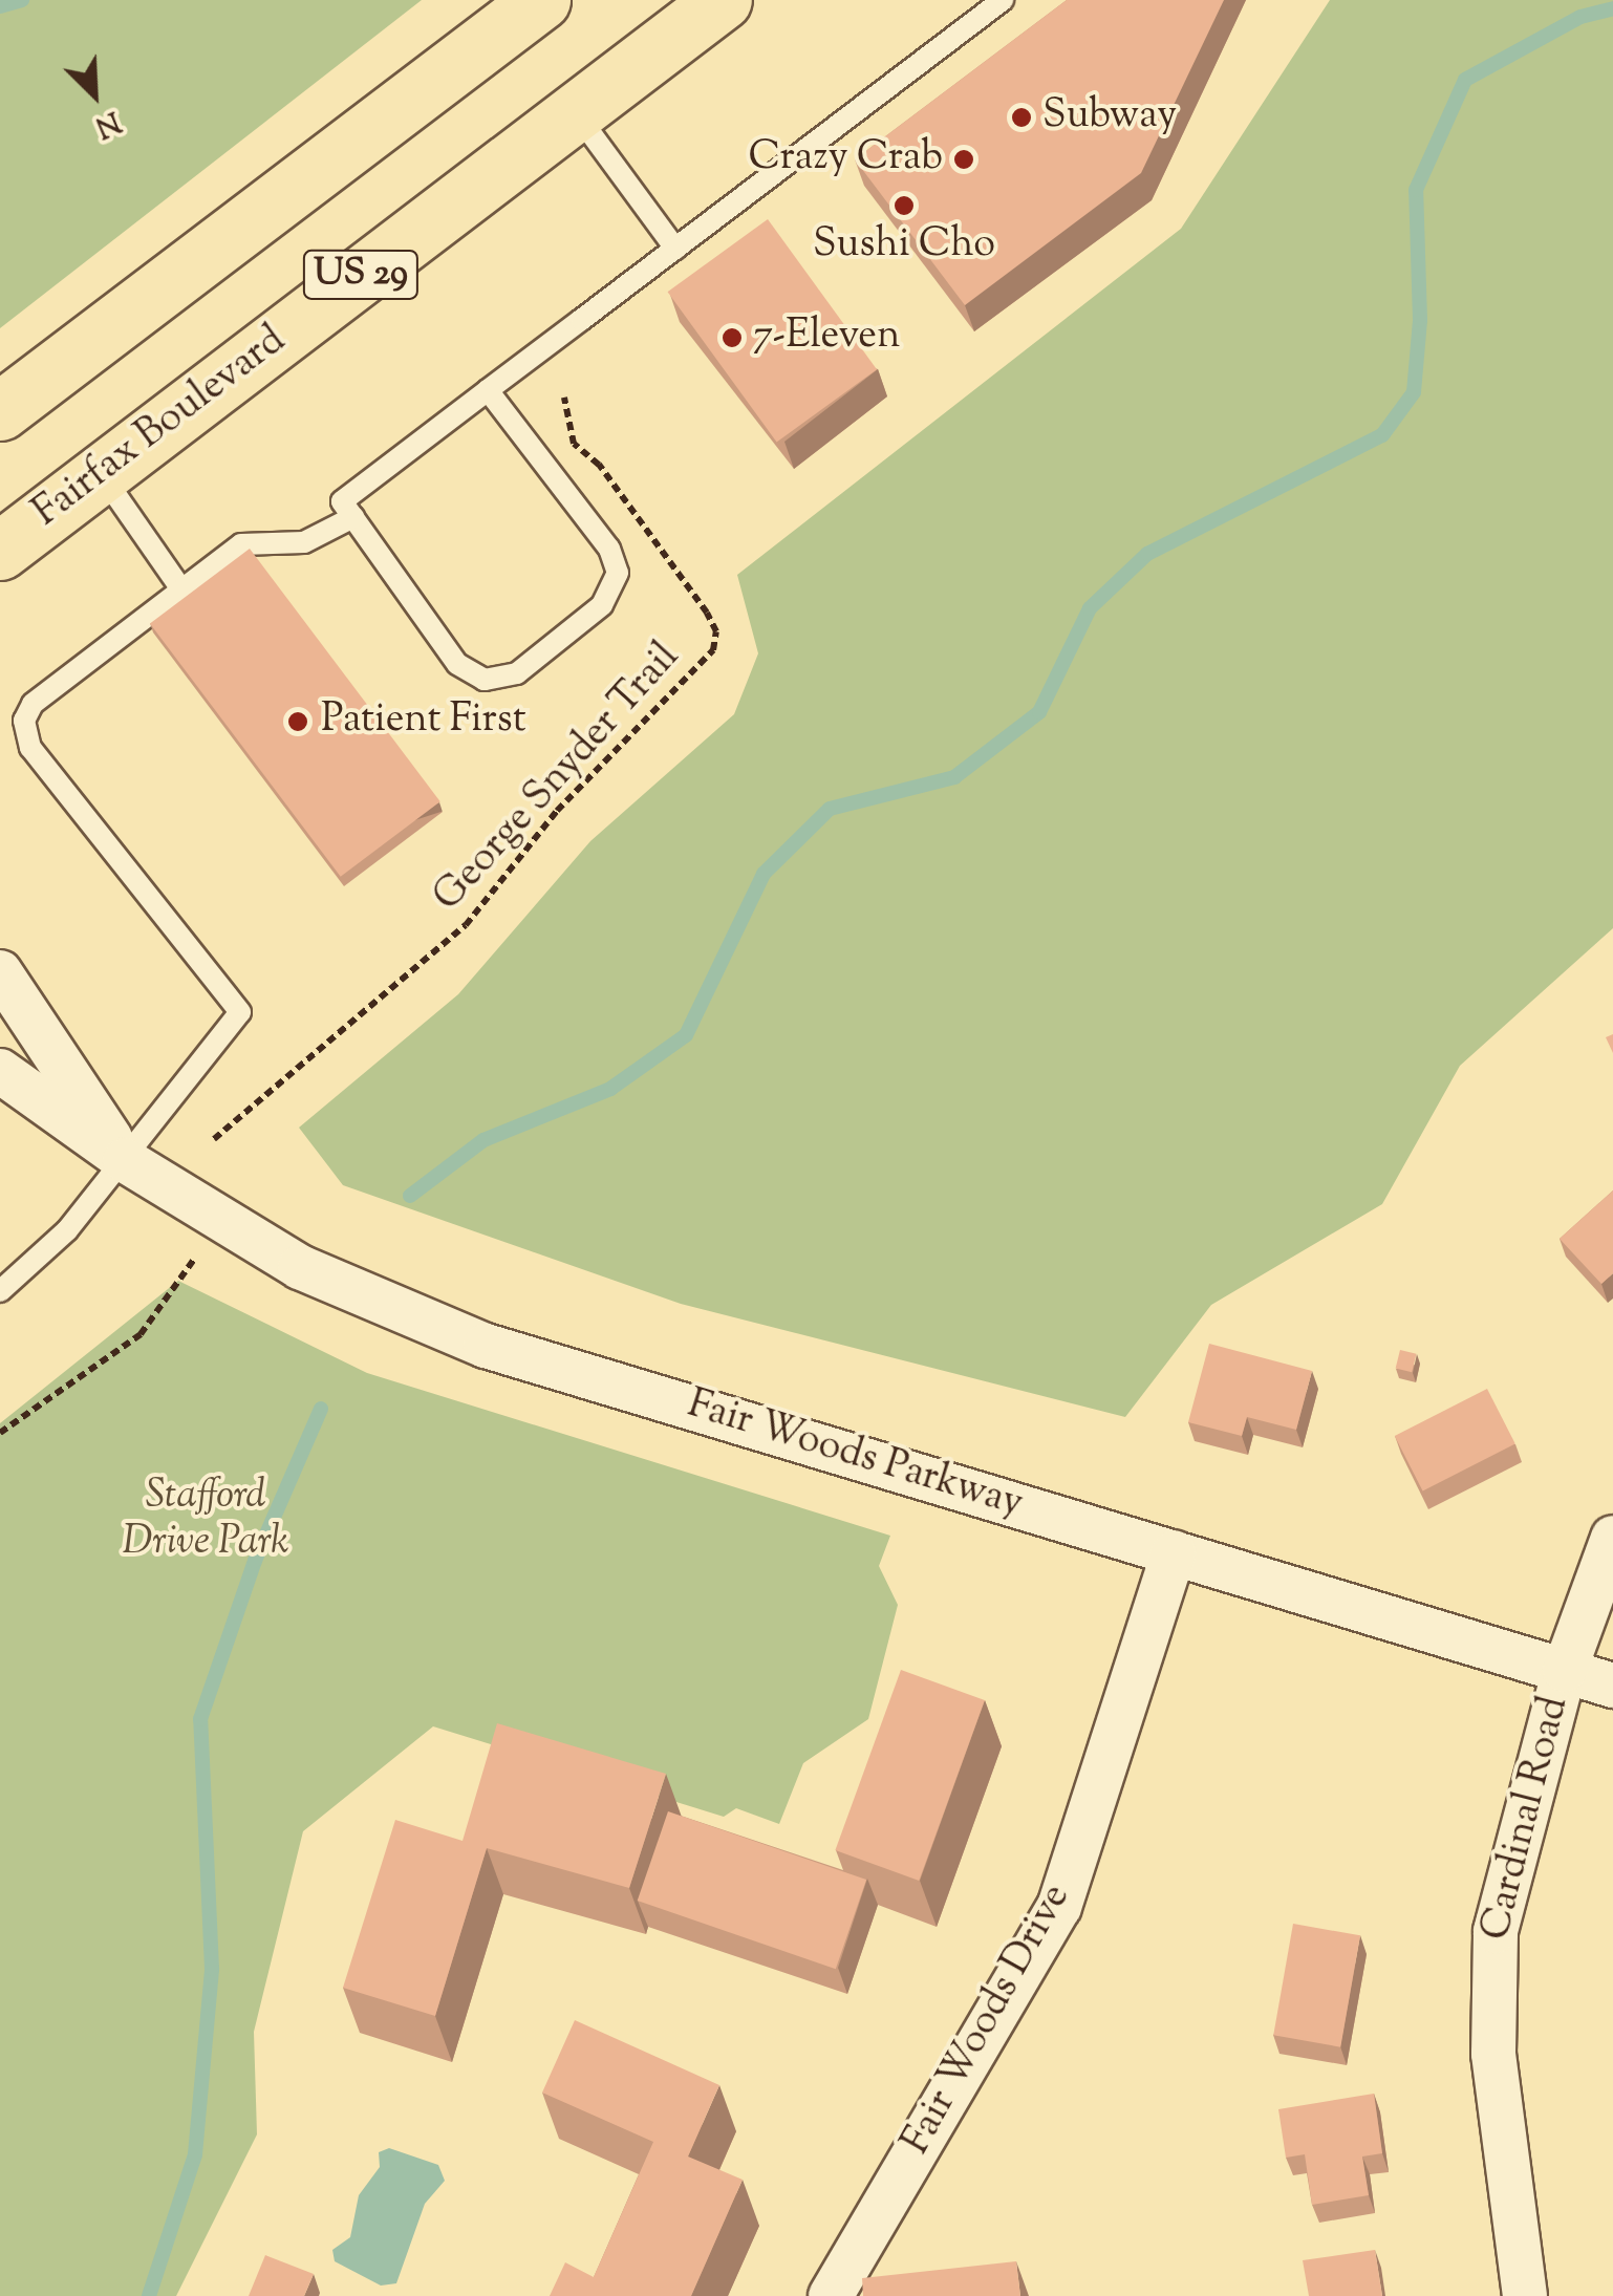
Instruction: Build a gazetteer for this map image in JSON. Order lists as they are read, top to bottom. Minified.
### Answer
{"streets":{"main road":["US 29","Fairfax Boulevard"],"street":["Fair Woods Parkway","Cardinal Road","Fair Woods Drive"],"path":["George Snyder Trail"]},"crossings":[["Fair Woods Parkway","Cardinal Road"],["Fair Woods Parkway","Fair Woods Drive"]],"parks":["Stafford Drive Park"],"places":["Subway","Crazy Crab","Sushi Cho","7-Eleven","Patient First"],"north":"bottom right"}
